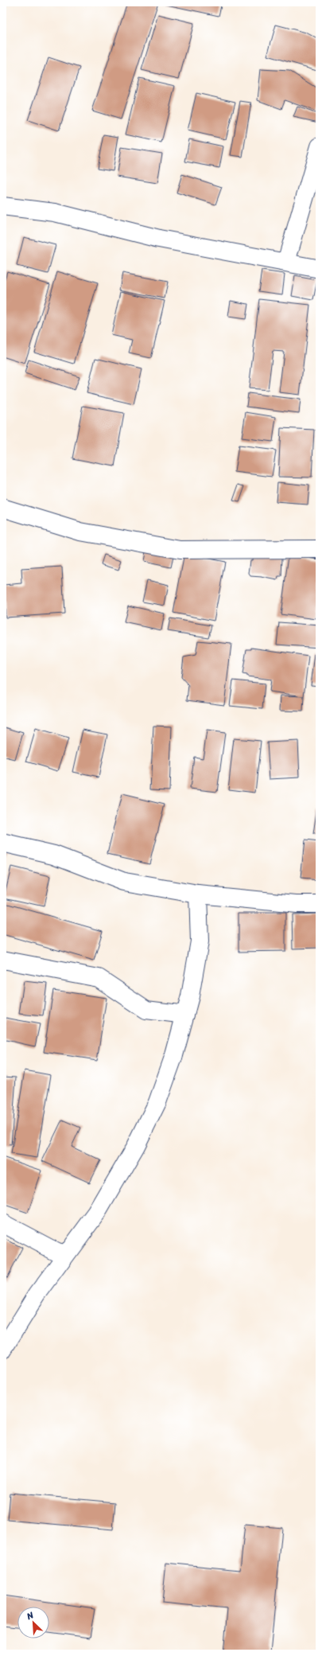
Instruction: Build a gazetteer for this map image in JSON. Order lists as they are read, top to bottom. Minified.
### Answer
{"north":"top left"}
